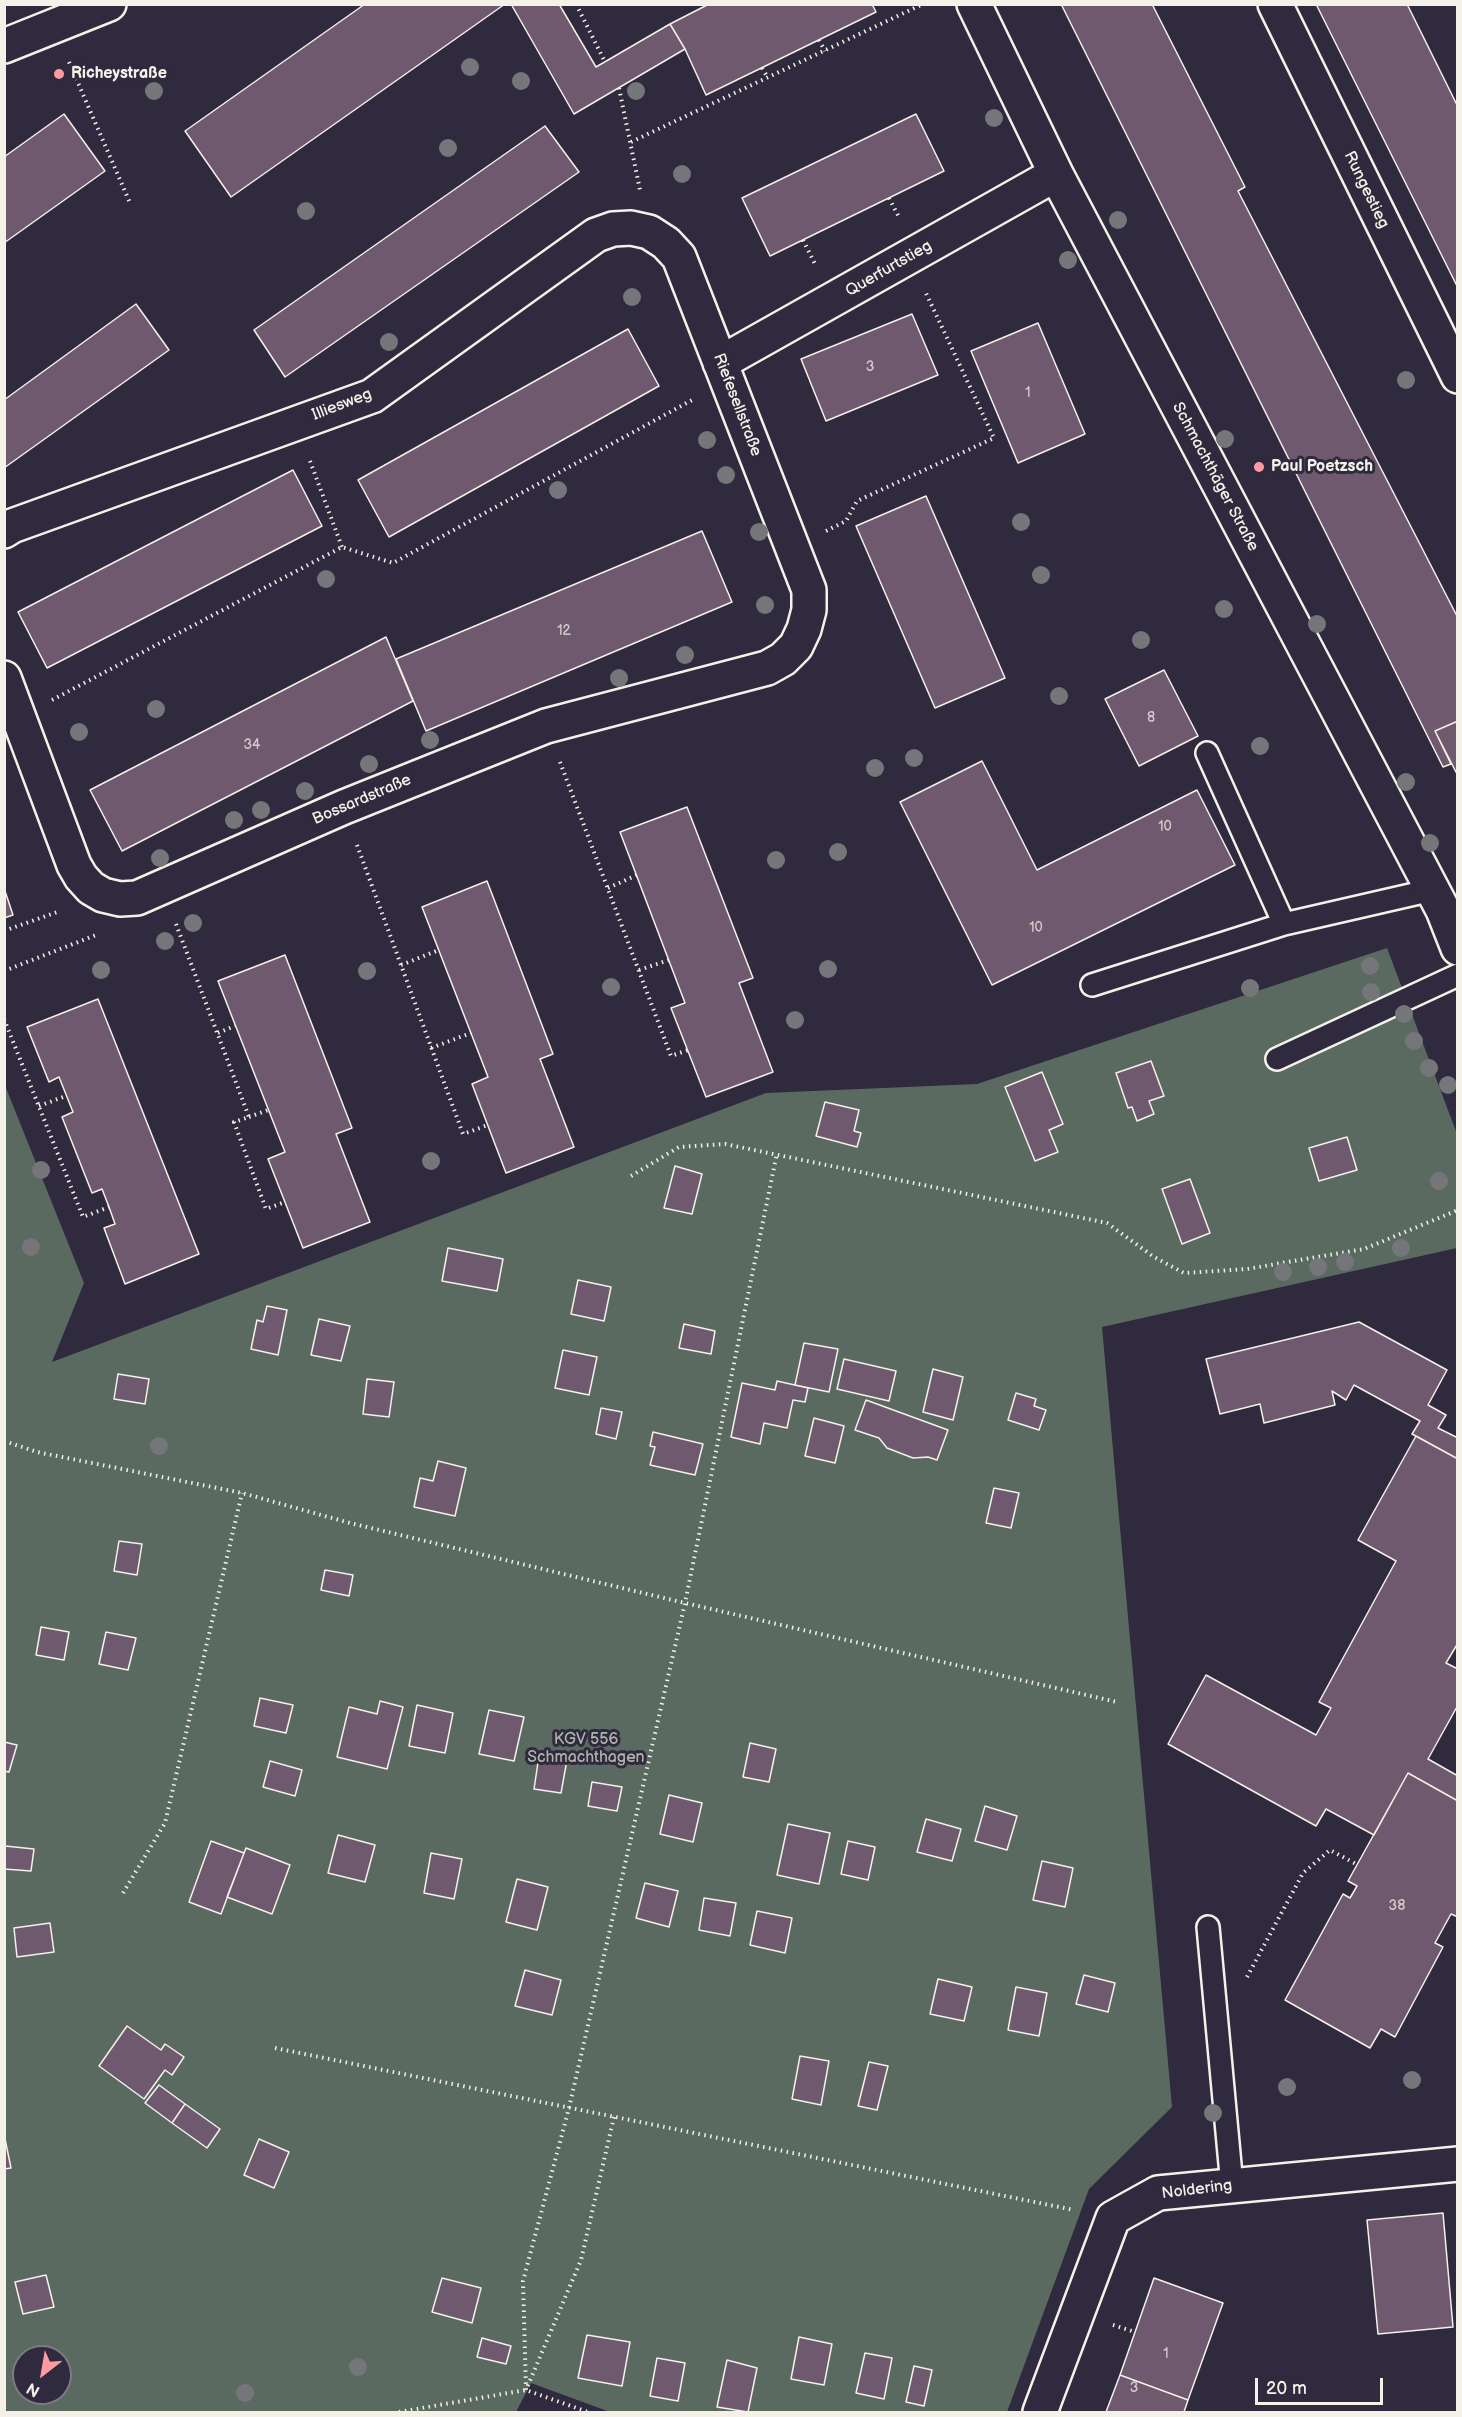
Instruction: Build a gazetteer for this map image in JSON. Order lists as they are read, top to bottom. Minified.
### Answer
{"streets":{"street":["Rungestieg","Querfurtstieg","Illiesweg","Riefesellstraße","Schmachthäger Straße","Bossardstraße","Noldering"]},"crossings":[["Querfurtstieg","Riefesellstraße"],["Querfurtstieg","Schmachthäger Straße"],["Illiesweg","Riefesellstraße"],["Riefesellstraße","Bossardstraße"]],"parks":["KGV 556 Schmachthagen"],"places":["Richeystraße","Paul Poetzsch"],"house_numbers":["3","1","12","8","34","10","10","38","1","3"],"scale_bar":"20 m","north":"bottom left"}
